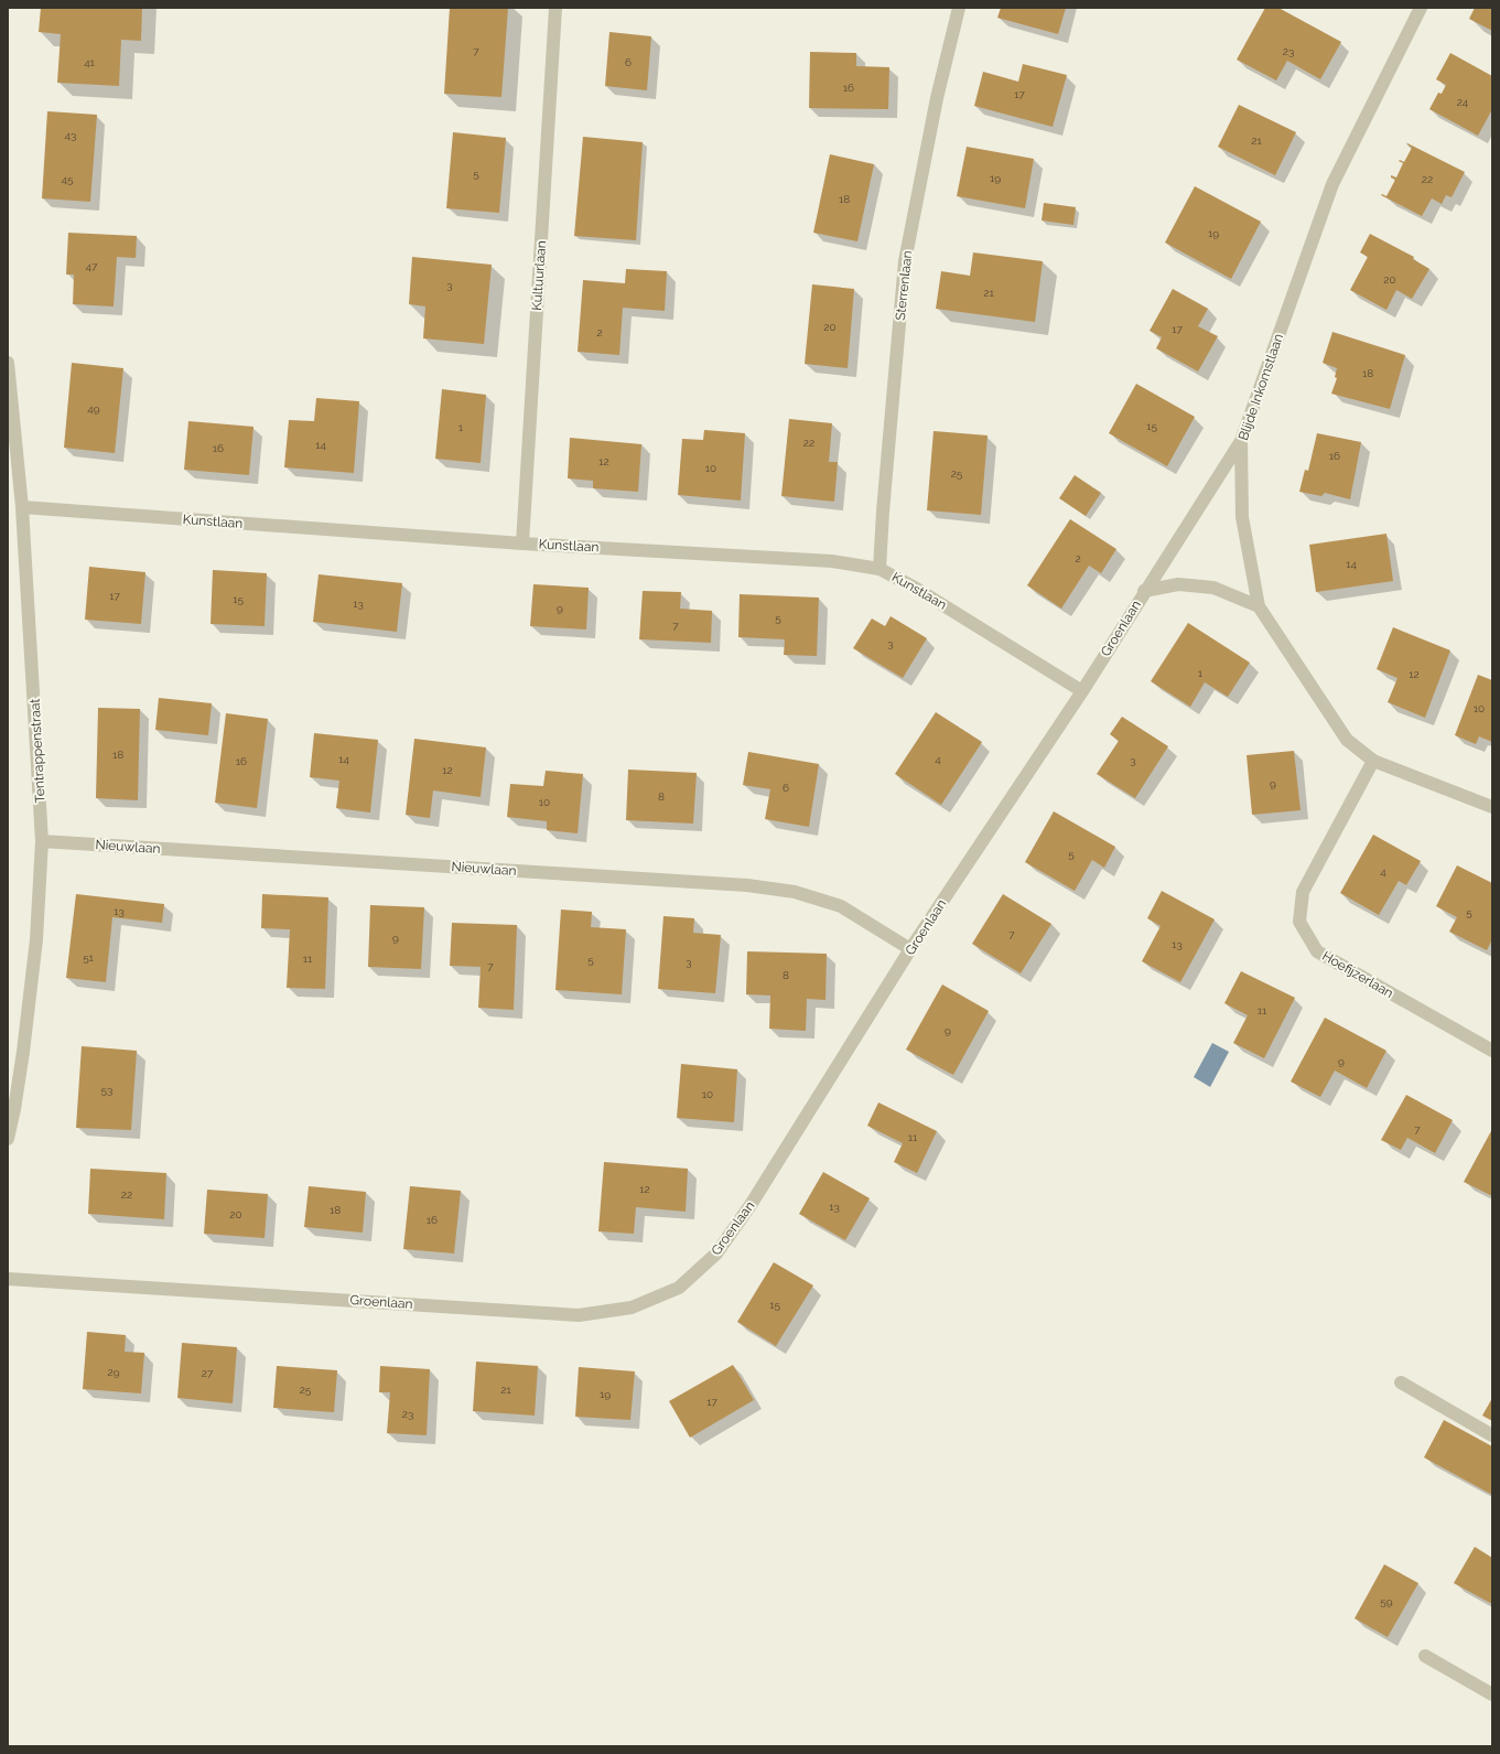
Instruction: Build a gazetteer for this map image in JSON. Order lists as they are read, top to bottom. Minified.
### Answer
{"streets":{"street":["Kultuurlaan","Sterrenlaan","Blijde Inkomstlaan","Kunstlaan","Groenlaan","Tentrappenstraat","Nieuwlaan","Hoefijzerlaan"]},"crossings":[["Kultuurlaan","Kunstlaan"],["Sterrenlaan","Kunstlaan"],["Blijde Inkomstlaan","Groenlaan"],["Blijde Inkomstlaan","Hoefijzerlaan"],["Kunstlaan","Groenlaan"],["Kunstlaan","Tentrappenstraat"],["Groenlaan","Nieuwlaan"],["Tentrappenstraat","Nieuwlaan"]],"house_numbers":["7","23","41","6","16","17","24","43","21","5","19","45","22","18","19","47","20","3","21","20","17","2","18","49","15","1","22","14","16","16","12","10","25","2","14","17","15","13","9","5","7","3","1","12","10","18","14","4","3","16","12","9","6","8","10","5","4","13","5","7","9","13","51","11","5","3","7","8","11","9","9","53","10","7","11","12","22","13","18","20","16","15","29","27","25","21","19","17","23","59"]}
